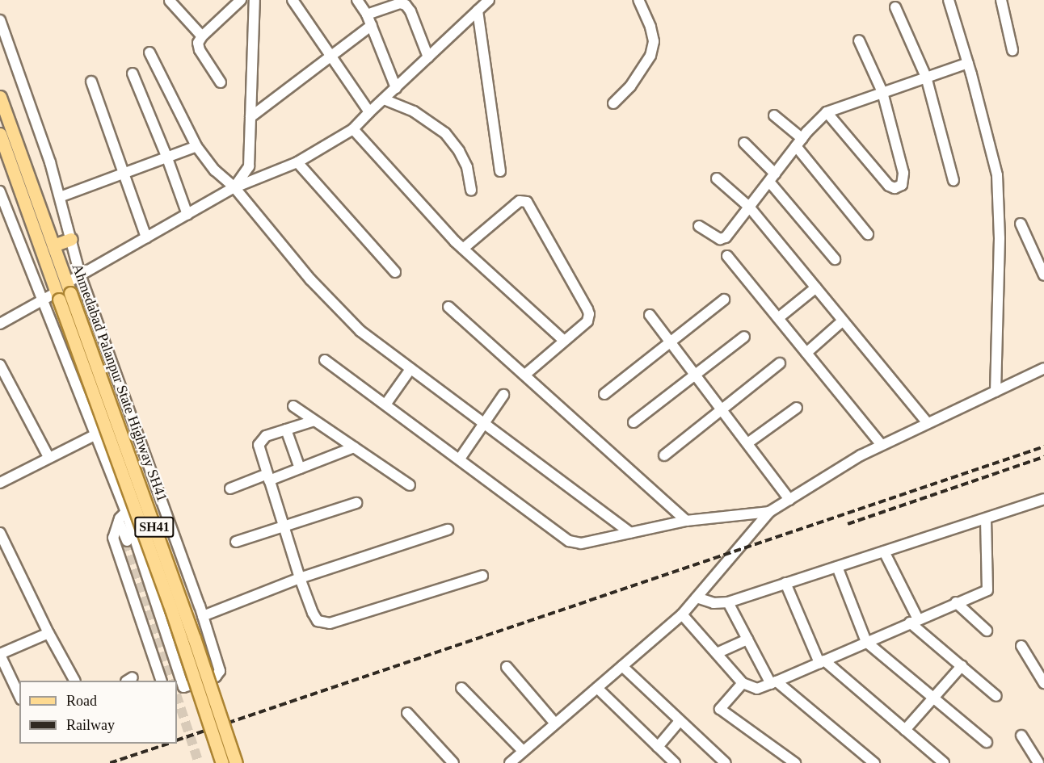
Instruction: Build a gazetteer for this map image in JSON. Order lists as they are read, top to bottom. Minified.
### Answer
{"streets":{"main road":["Ahmedabad Palanpur State Highway SH41","SH41"]},"legend":["Road","Railway"]}
